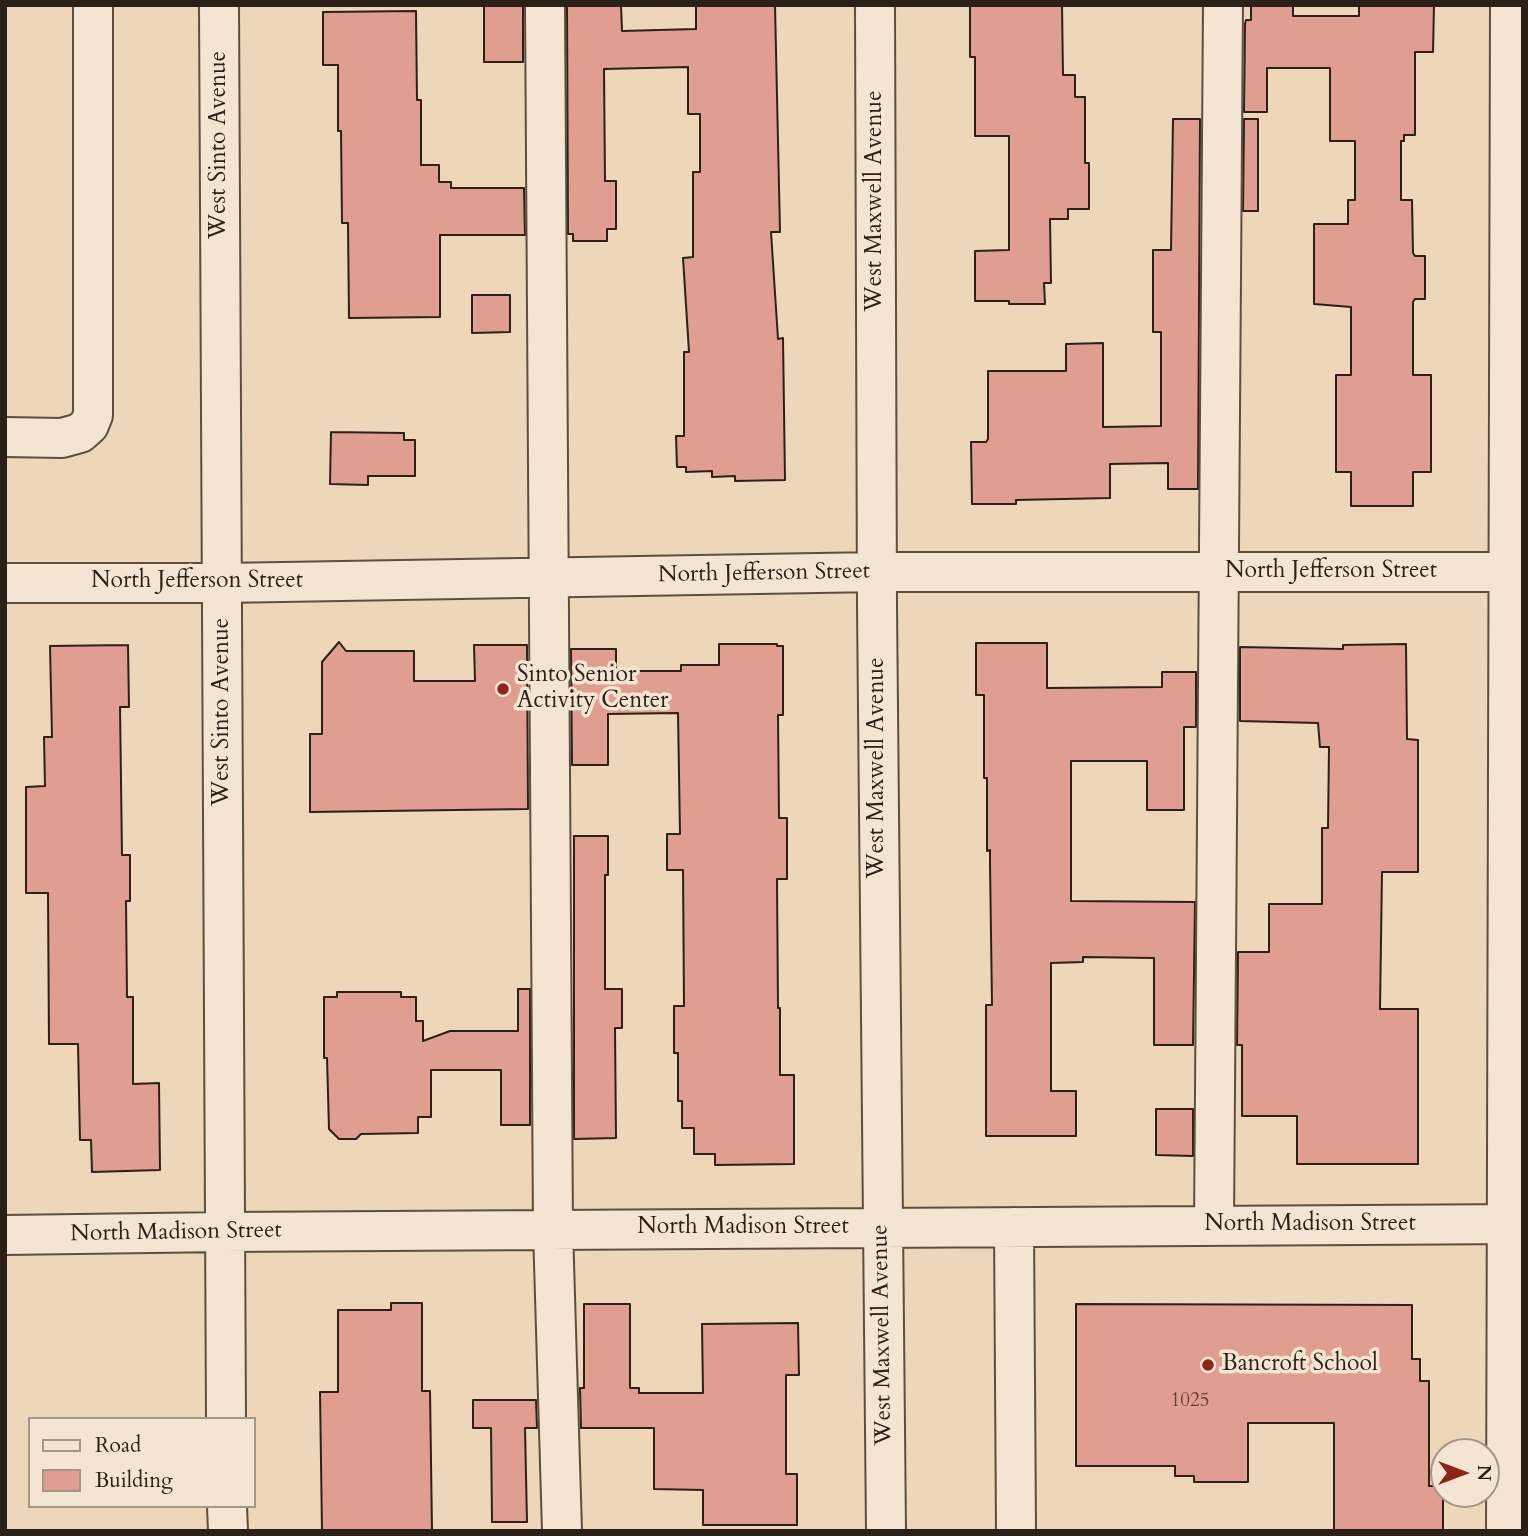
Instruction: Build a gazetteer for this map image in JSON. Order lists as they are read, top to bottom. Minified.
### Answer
{"streets":{"street":["West Sinto Avenue","West Maxwell Avenue","North Jefferson Street","North Madison Street"]},"crossings":[["West Sinto Avenue","North Jefferson Street"],["West Sinto Avenue","North Madison Street"],["West Maxwell Avenue","North Jefferson Street"],["West Maxwell Avenue","North Madison Street"]],"places":["Sinto Senior Activity Center","Bancroft School"],"house_numbers":["1025"],"legend":["Road","Building"],"north":"right"}
